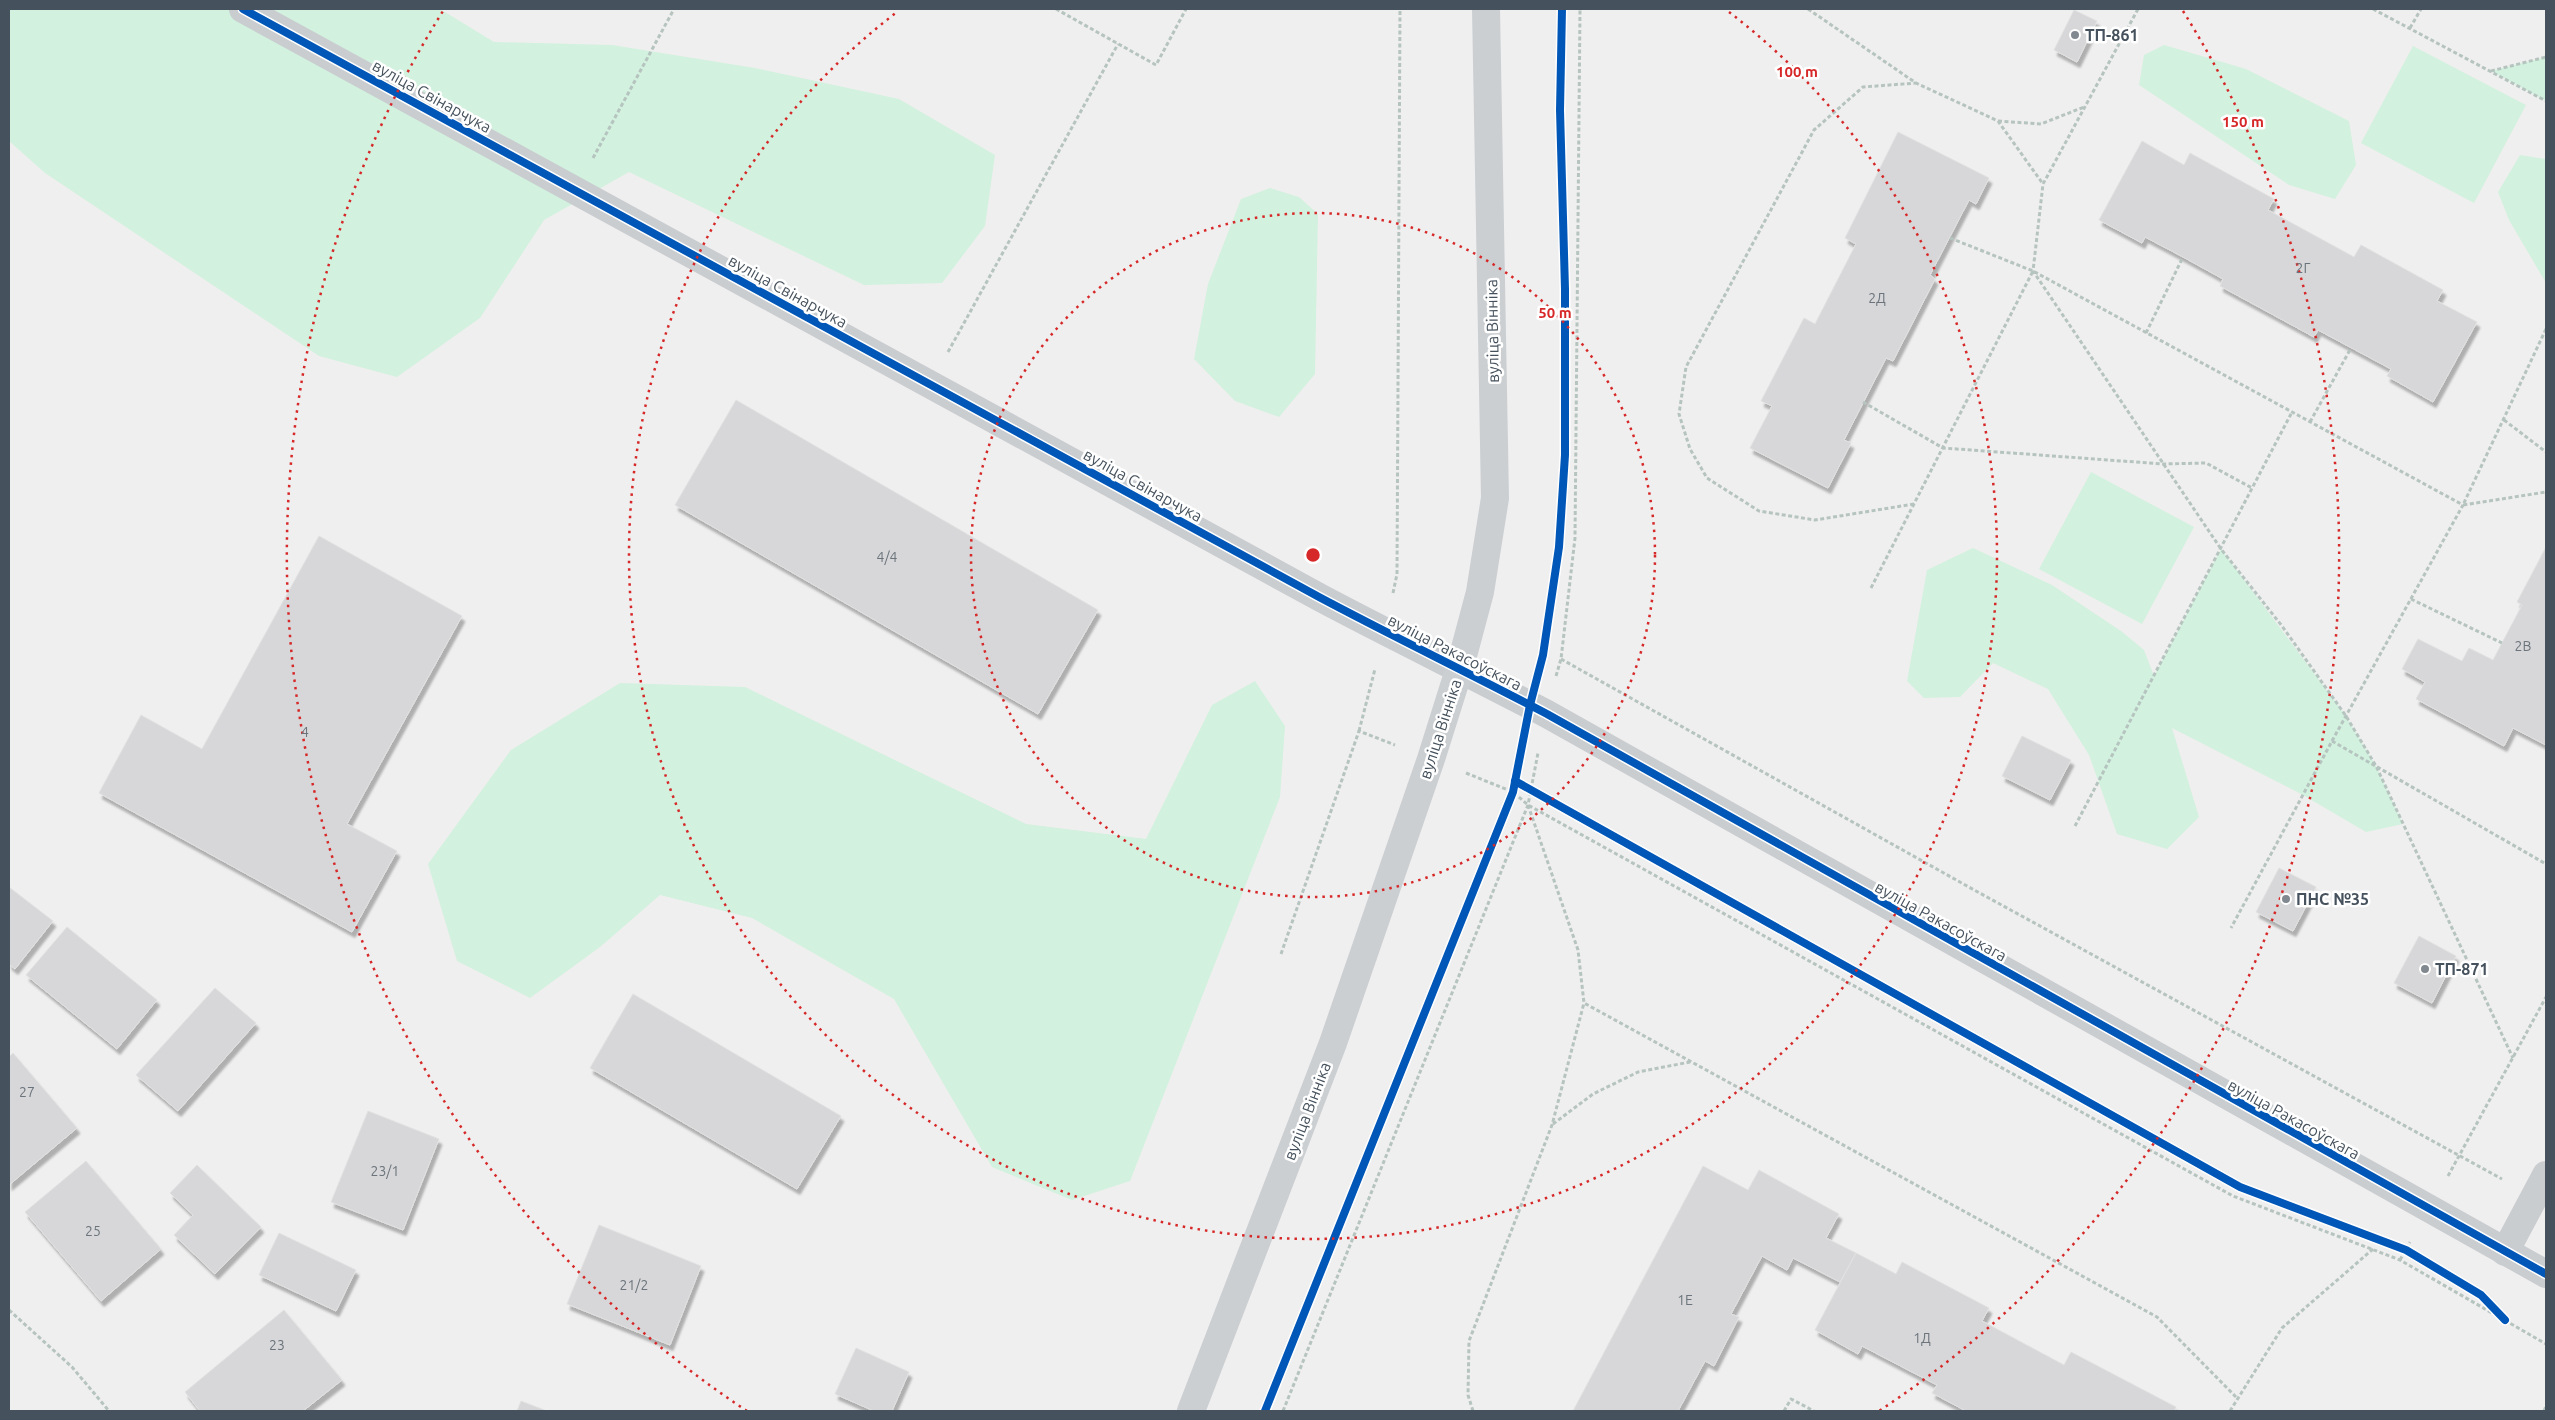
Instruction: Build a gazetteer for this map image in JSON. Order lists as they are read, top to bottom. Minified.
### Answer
{"streets":{"street":["вуліца Свінарчука","вуліца Вінніка","вуліца Ракасоўскага"]},"crossings":[["вуліца Свінарчука","вуліца Ракасоўскага"],["вуліца Вінніка","вуліца Ракасоўскага"]],"places":["ТП-861","ПНС №35","ТП-871"],"house_numbers":["2Г","2Д","4/4","2В","4","27","23/1","25","21/2","1Е","1Д","23"],"rings":["100 m","150 m","50 m"]}
